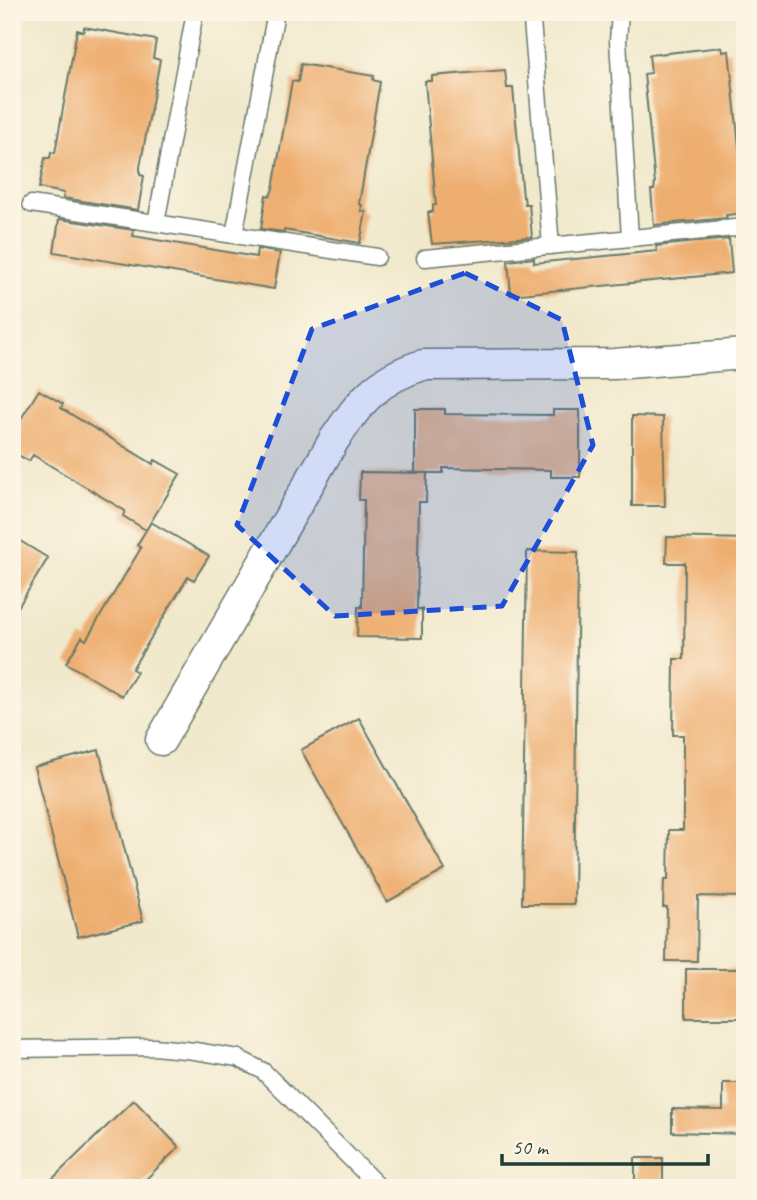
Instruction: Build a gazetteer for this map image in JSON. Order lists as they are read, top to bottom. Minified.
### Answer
{"scale_bar":"50 m"}
